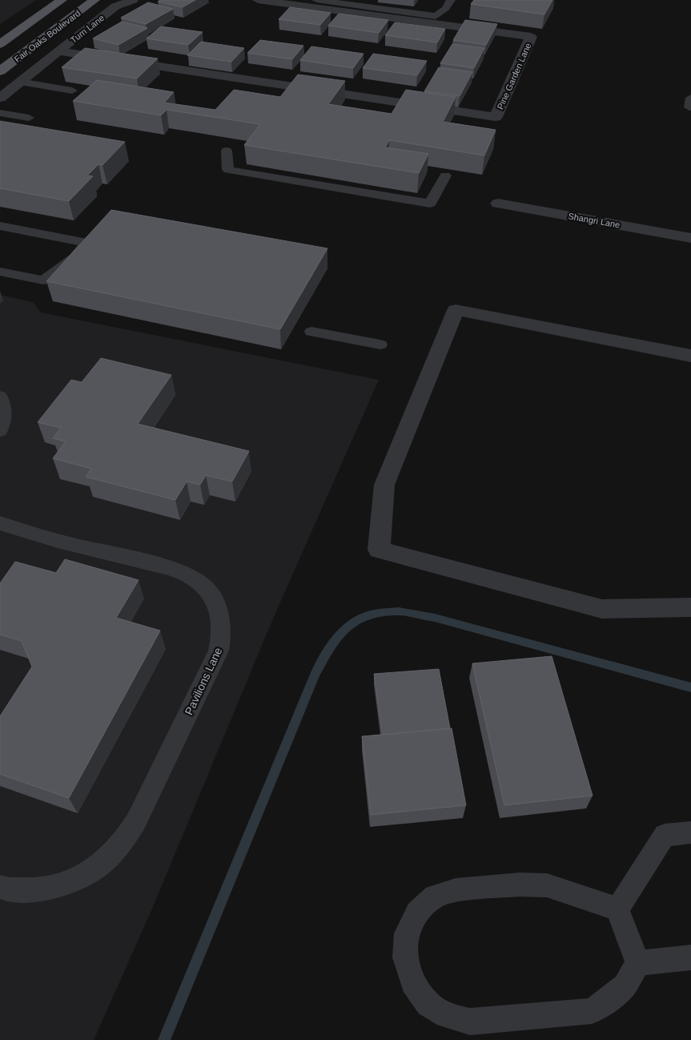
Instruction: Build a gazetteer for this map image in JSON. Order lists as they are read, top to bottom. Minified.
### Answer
{"streets":{"main road":["Fair Oaks Boulevard"],"street":["Turn Lane","Pine Garden Lane","Shangri Lane"],"lane":["Pavilions Lane"]},"crossings":[["Turn Lane","Fair Oaks Boulevard"],["Turn Lane","Pine Garden Lane"],["Fair Oaks Boulevard","Pine Garden Lane"]]}
